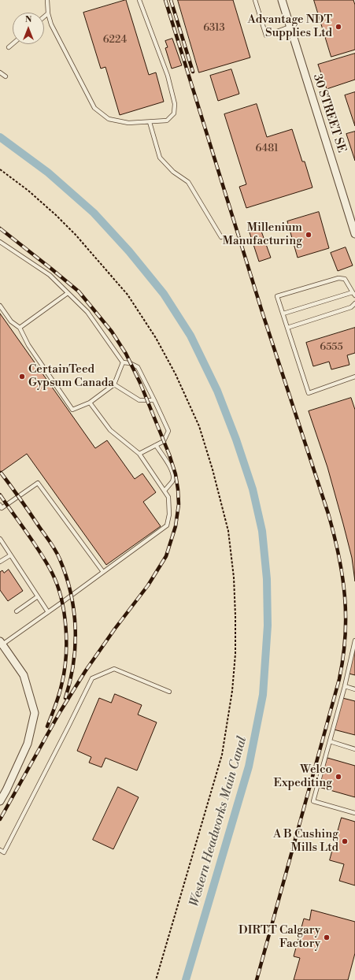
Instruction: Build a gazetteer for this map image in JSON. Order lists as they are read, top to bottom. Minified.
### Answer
{"streets":{"street":["30 STREET SE"]},"water":["Western Headworks Main Canal"],"places":["Advantage NDT Supplies Ltd","Millenium Manufacturing","CertainTeed Gypsum Canada","Welco Expediting","A B Cushing Mills Ltd","DIRTT Calgary Factory"],"house_numbers":["6313","6224","6481","6555"],"north":"top"}
